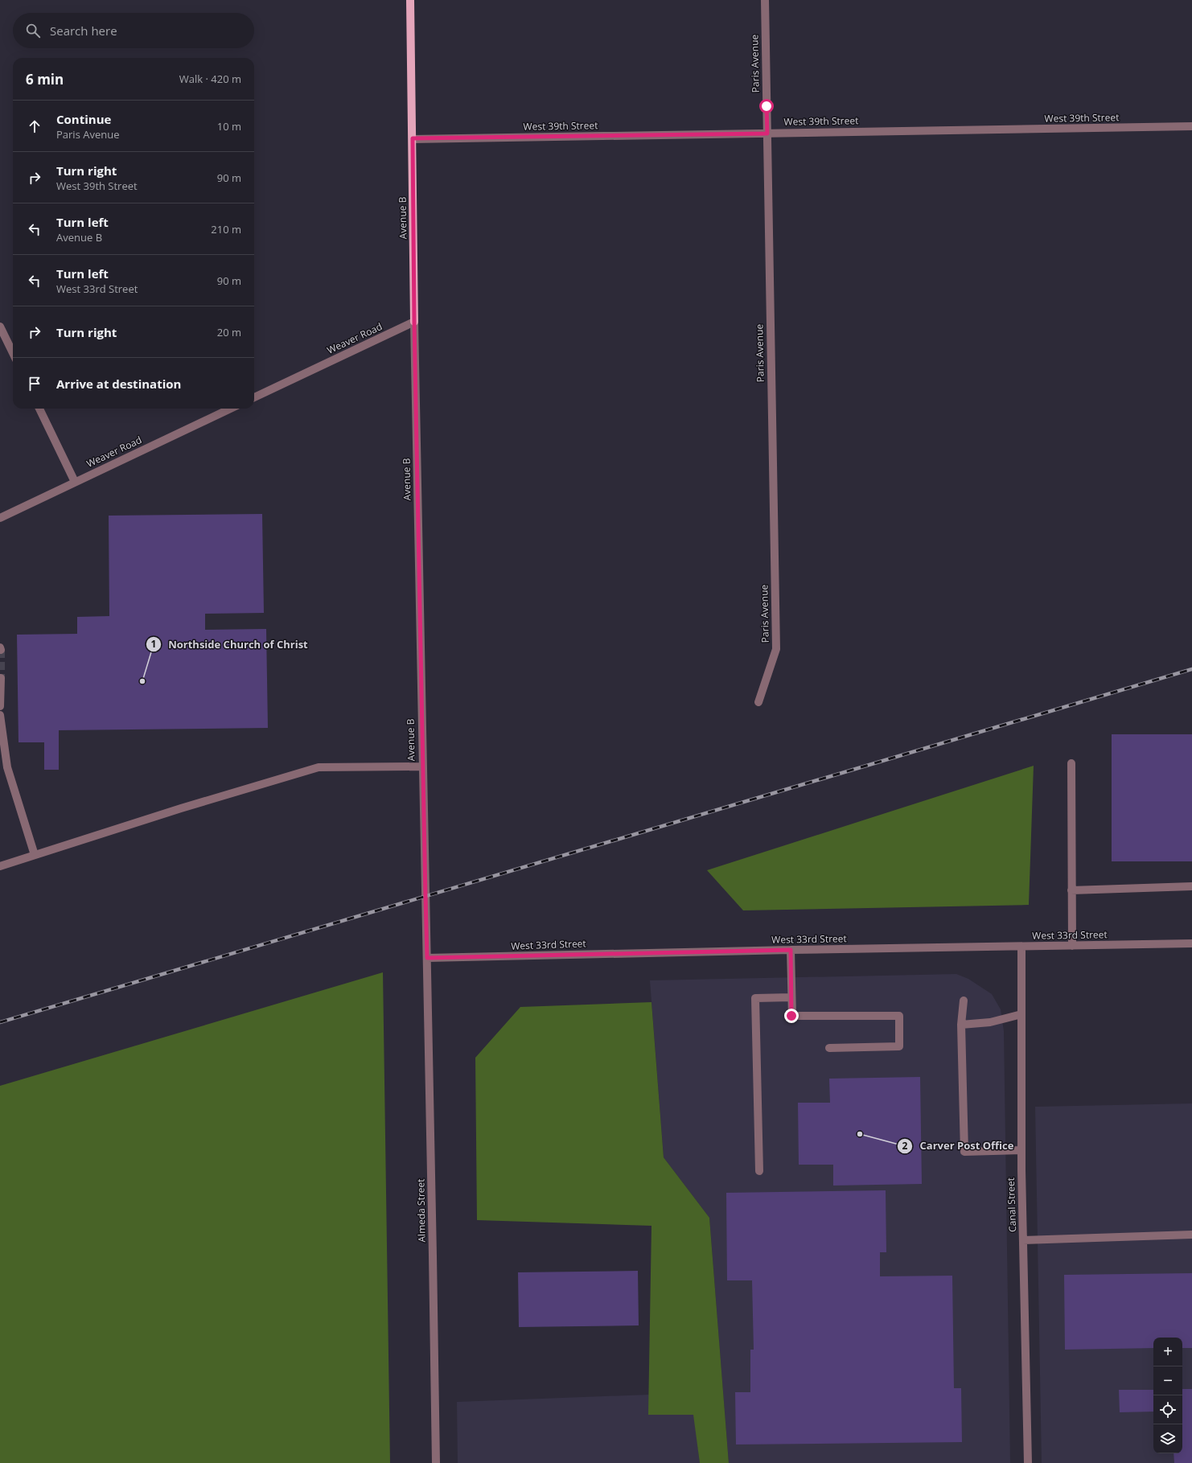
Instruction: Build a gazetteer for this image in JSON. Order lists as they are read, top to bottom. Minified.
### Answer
{"streets":{"main road":["Avenue B"],"street":["Paris Avenue","West 39th Street","Weaver Road","West 33rd Street","Canal Street","Almeda Street"]},"crossings":[["Paris Avenue","West 39th Street"],["West 39th Street","Avenue B"],["Avenue B","Weaver Road"],["Avenue B","West 33rd Street"],["Avenue B","Almeda Street"],["West 33rd Street","Canal Street"],["West 33rd Street","Almeda Street"]],"places":["Northside Church of Christ","Carver Post Office"],"page":{"search":"Search here","heading":["6 min","Walk · 420 m"],"list":[["Continue","Paris Avenue","10 m"],["Turn right","West 39th Street","90 m"],["Turn left","Avenue B","210 m"],["Turn left","West 33rd Street","90 m"],["Turn right","20 m"],"Arrive at destination"],"map_buttons":["+","−"]}}
